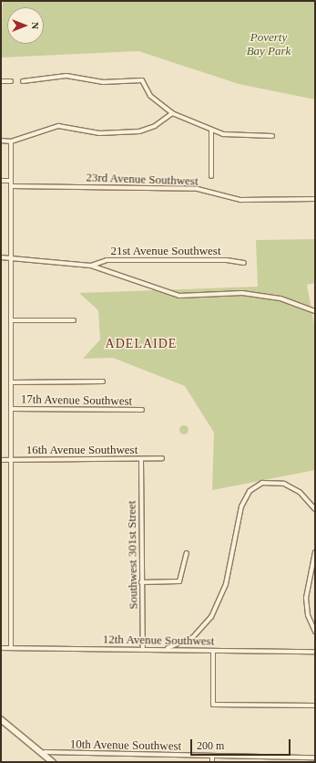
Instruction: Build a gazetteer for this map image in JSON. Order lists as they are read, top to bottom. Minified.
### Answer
{"streets":{"street":["23rd Avenue Southwest","21st Avenue Southwest","17th Avenue Southwest","16th Avenue Southwest","Southwest 301st Street","12th Avenue Southwest","10th Avenue Southwest"]},"crossings":[["16th Avenue Southwest","Southwest 301st Street"],["Southwest 301st Street","12th Avenue Southwest"]],"districts":["ADELAIDE"],"parks":["Poverty Bay Park"],"scale_bar":"200 m","north":"right"}
